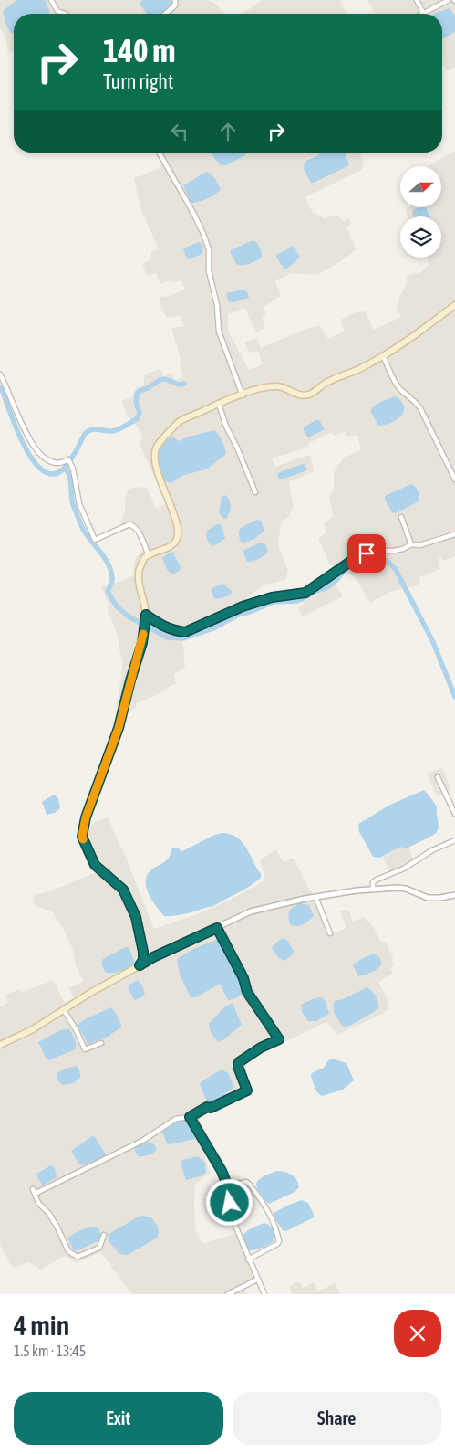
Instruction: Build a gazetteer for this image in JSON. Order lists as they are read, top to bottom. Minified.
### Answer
{"north":"right","page":{"turn":["140 m","Turn right"],"heading":["4 min","1.5 km · 13:45"],"buttons":["Exit","Share"]}}
